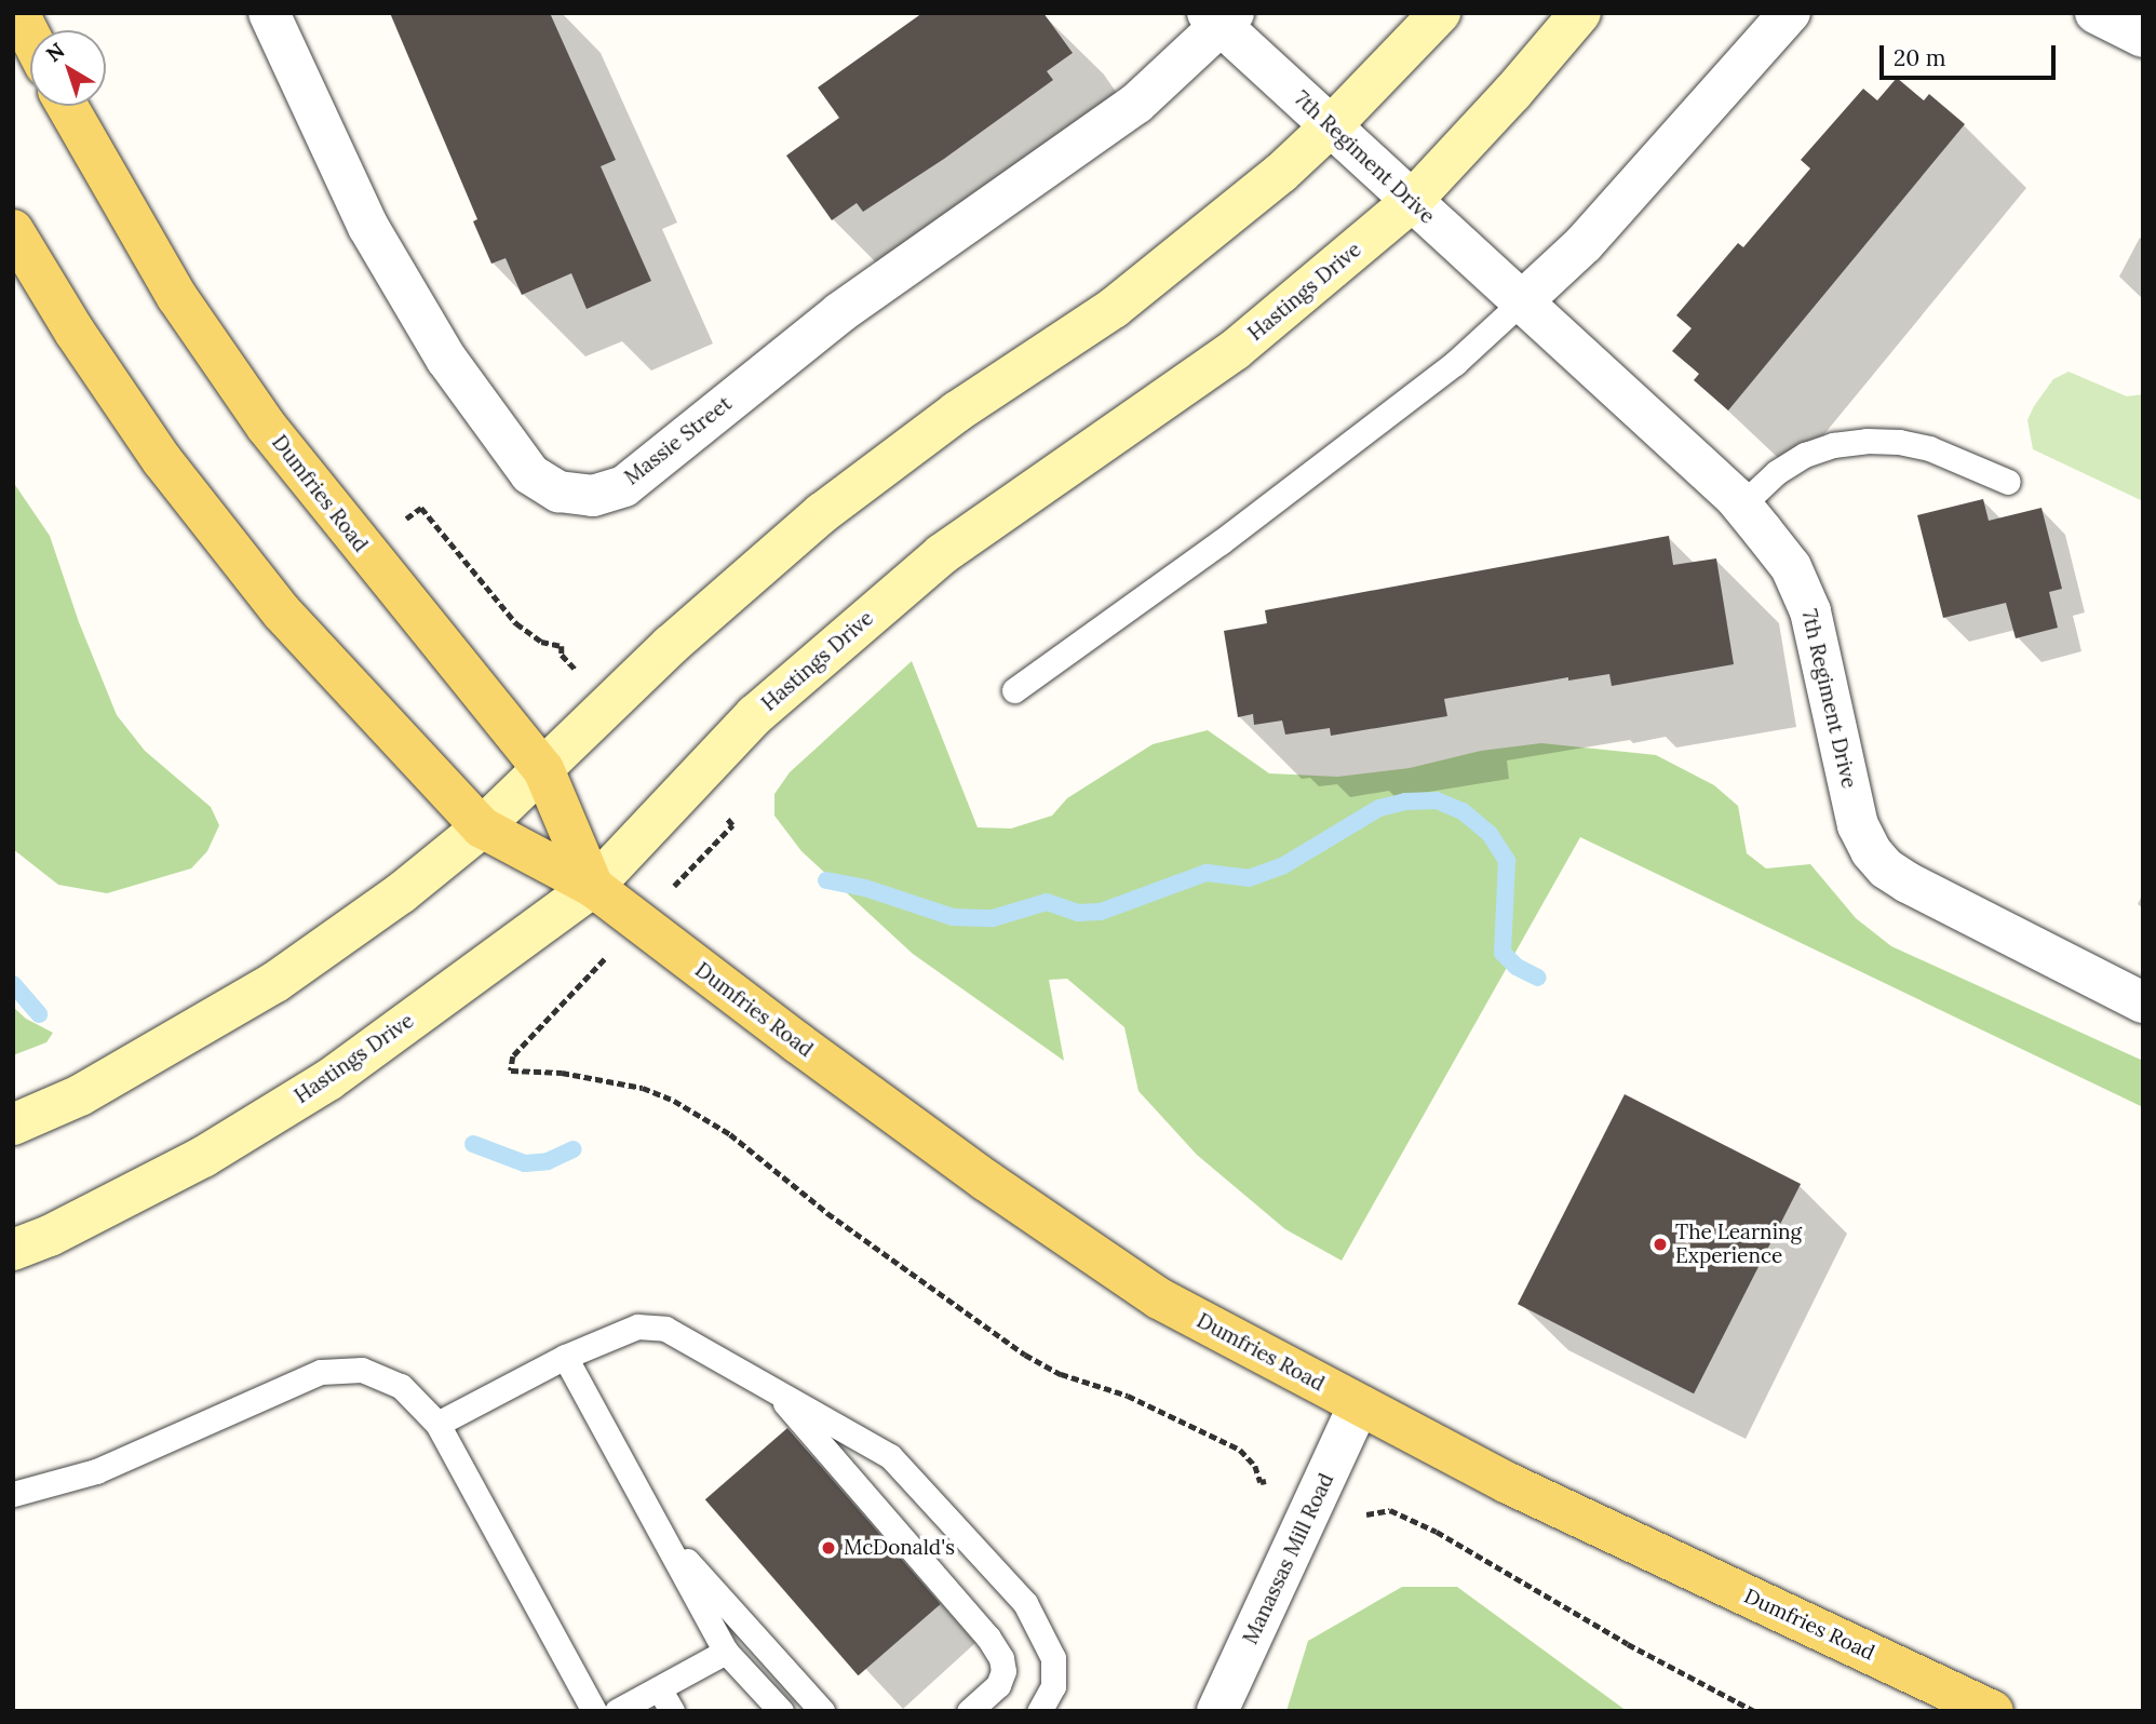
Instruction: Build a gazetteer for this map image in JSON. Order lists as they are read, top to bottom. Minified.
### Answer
{"streets":{"main road":["Dumfries Road"],"street":["7th Regiment Drive","Hastings Drive","Massie Street","Manassas Mill Road"]},"crossings":[["7th Regiment Drive","Hastings Drive"],["7th Regiment Drive","Massie Street"],["Hastings Drive","Dumfries Road"],["Dumfries Road","Manassas Mill Road"]],"places":["The Learning Experience","McDonald's"],"scale_bar":"20 m","north":"top left"}
